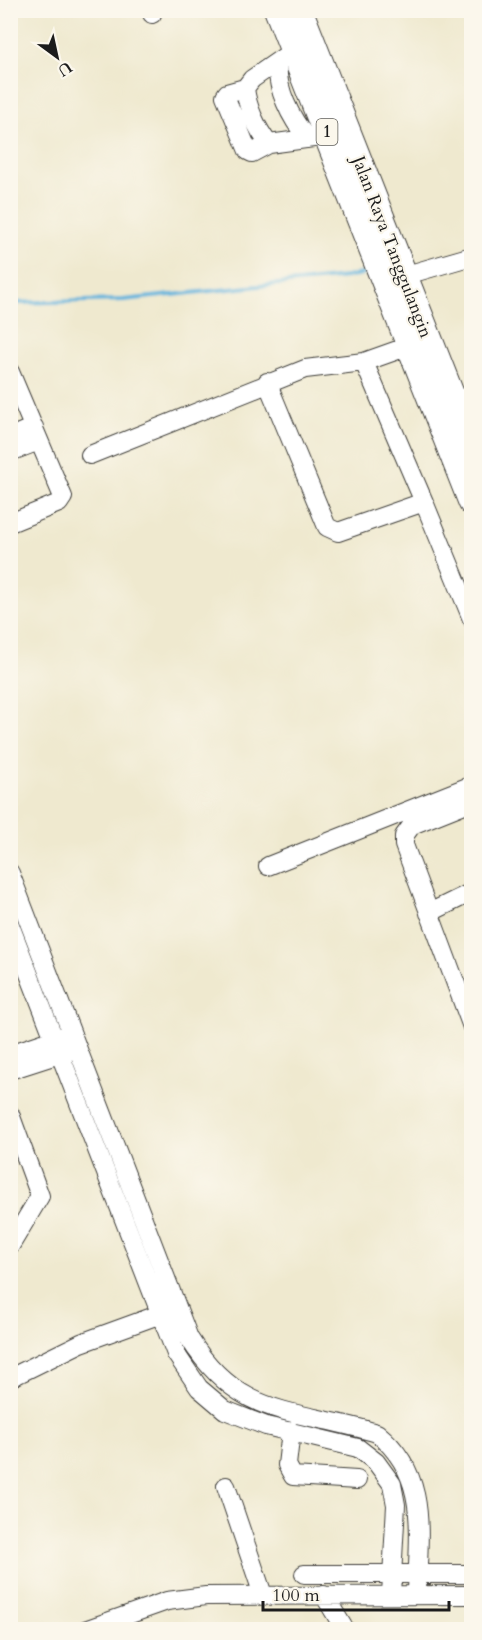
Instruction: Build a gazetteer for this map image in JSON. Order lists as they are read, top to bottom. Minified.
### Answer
{"streets":{"highway":["1","Jalan Raya Tanggulangin"]},"crossings":[["1","Jalan Raya Tanggulangin"]],"scale_bar":"100 m","north":"bottom right"}
